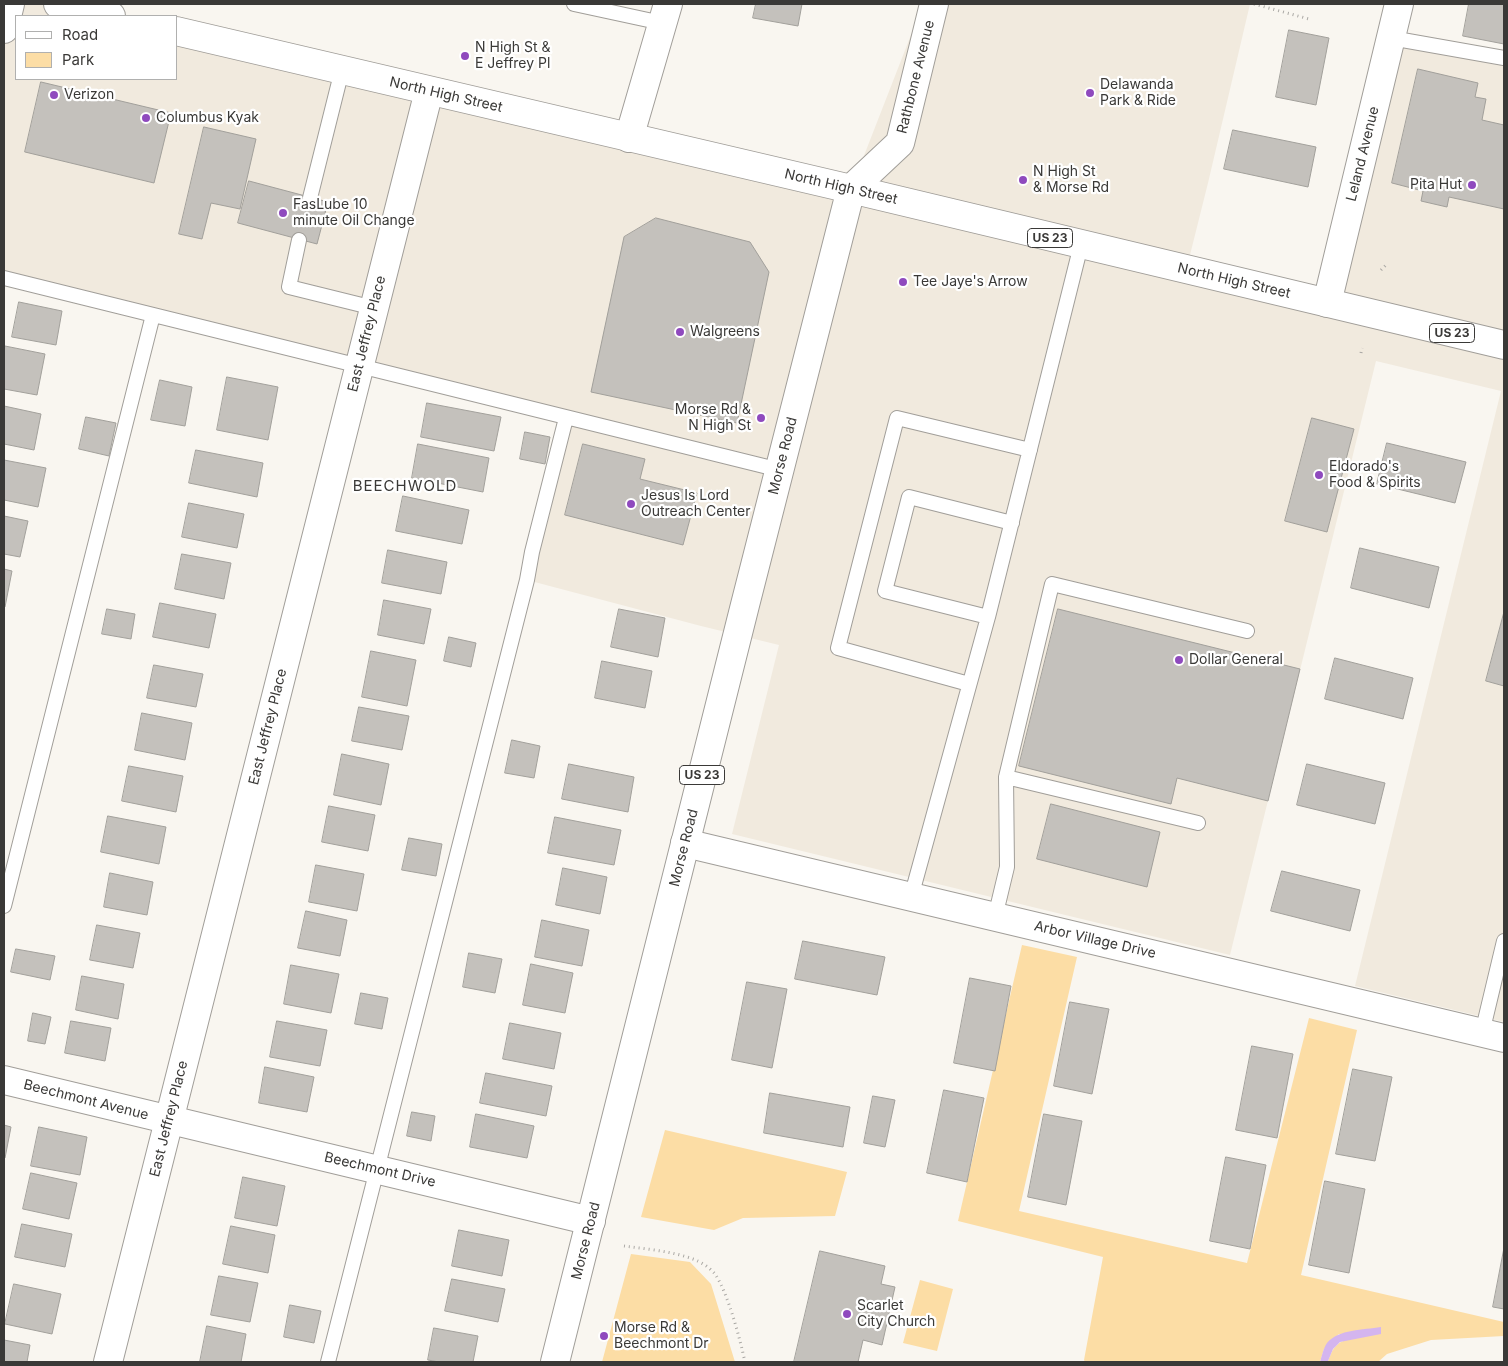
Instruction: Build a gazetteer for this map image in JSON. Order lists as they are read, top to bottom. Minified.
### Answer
{"streets":{"street":["Rathbone Avenue","North High Street","Leland Avenue","US 23","East Jeffrey Place","Morse Road","Arbor Village Drive","Beechmont Avenue","Beechmont Drive"]},"crossings":[["Rathbone Avenue","North High Street"],["Rathbone Avenue","Morse Road"],["North High Street","Leland Avenue"],["North High Street","East Jeffrey Place"],["North High Street","Morse Road"],["East Jeffrey Place","Beechmont Avenue"],["East Jeffrey Place","Beechmont Drive"],["Morse Road","Arbor Village Drive"],["Morse Road","Beechmont Drive"],["Beechmont Avenue","Beechmont Drive"]],"districts":["BEECHWOLD"],"places":["N High St & E Jeffrey Pl","Delawanda Park & Ride","Verizon","Columbus Kyak","N High St & Morse Rd","Pita Hut","FasLube 10 minute Oil Change","Tee Jaye's Arrow","Walgreens","Morse Rd & N High St","Eldorado's Food & Spirits","Jesus Is Lord Outreach Center","Dollar General","Scarlet City Church","Morse Rd & Beechmont Dr"],"legend":["Road","Park"]}
